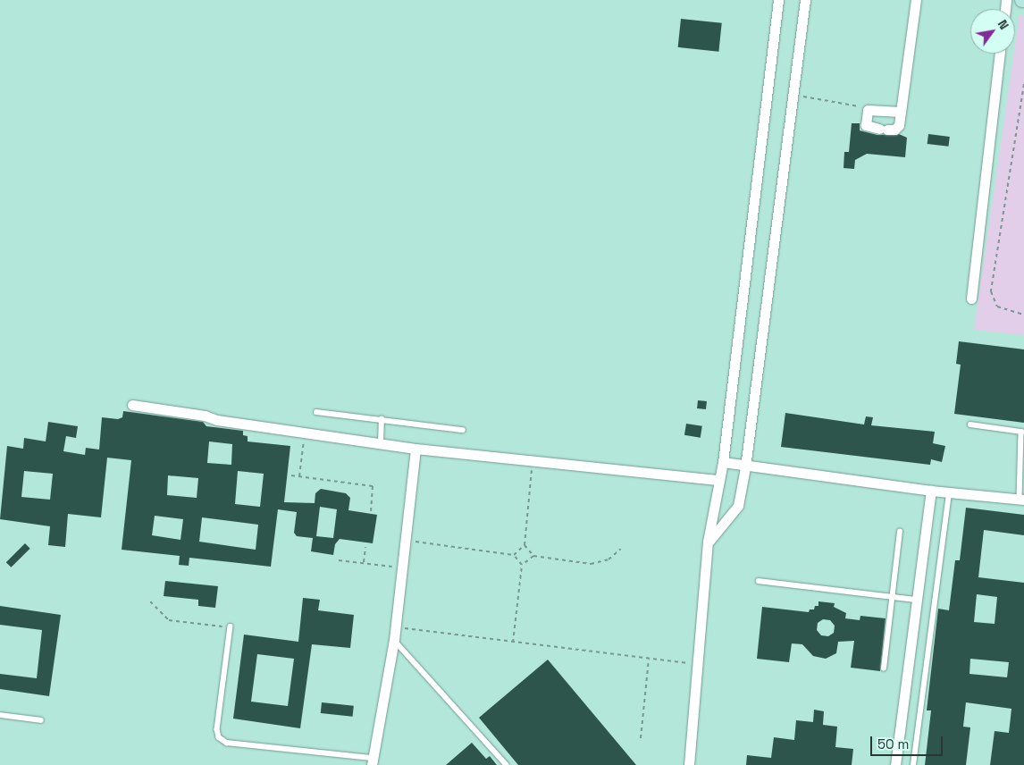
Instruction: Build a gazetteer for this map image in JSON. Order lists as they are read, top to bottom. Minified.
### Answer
{"scale_bar":"50 m","north":"top right"}
